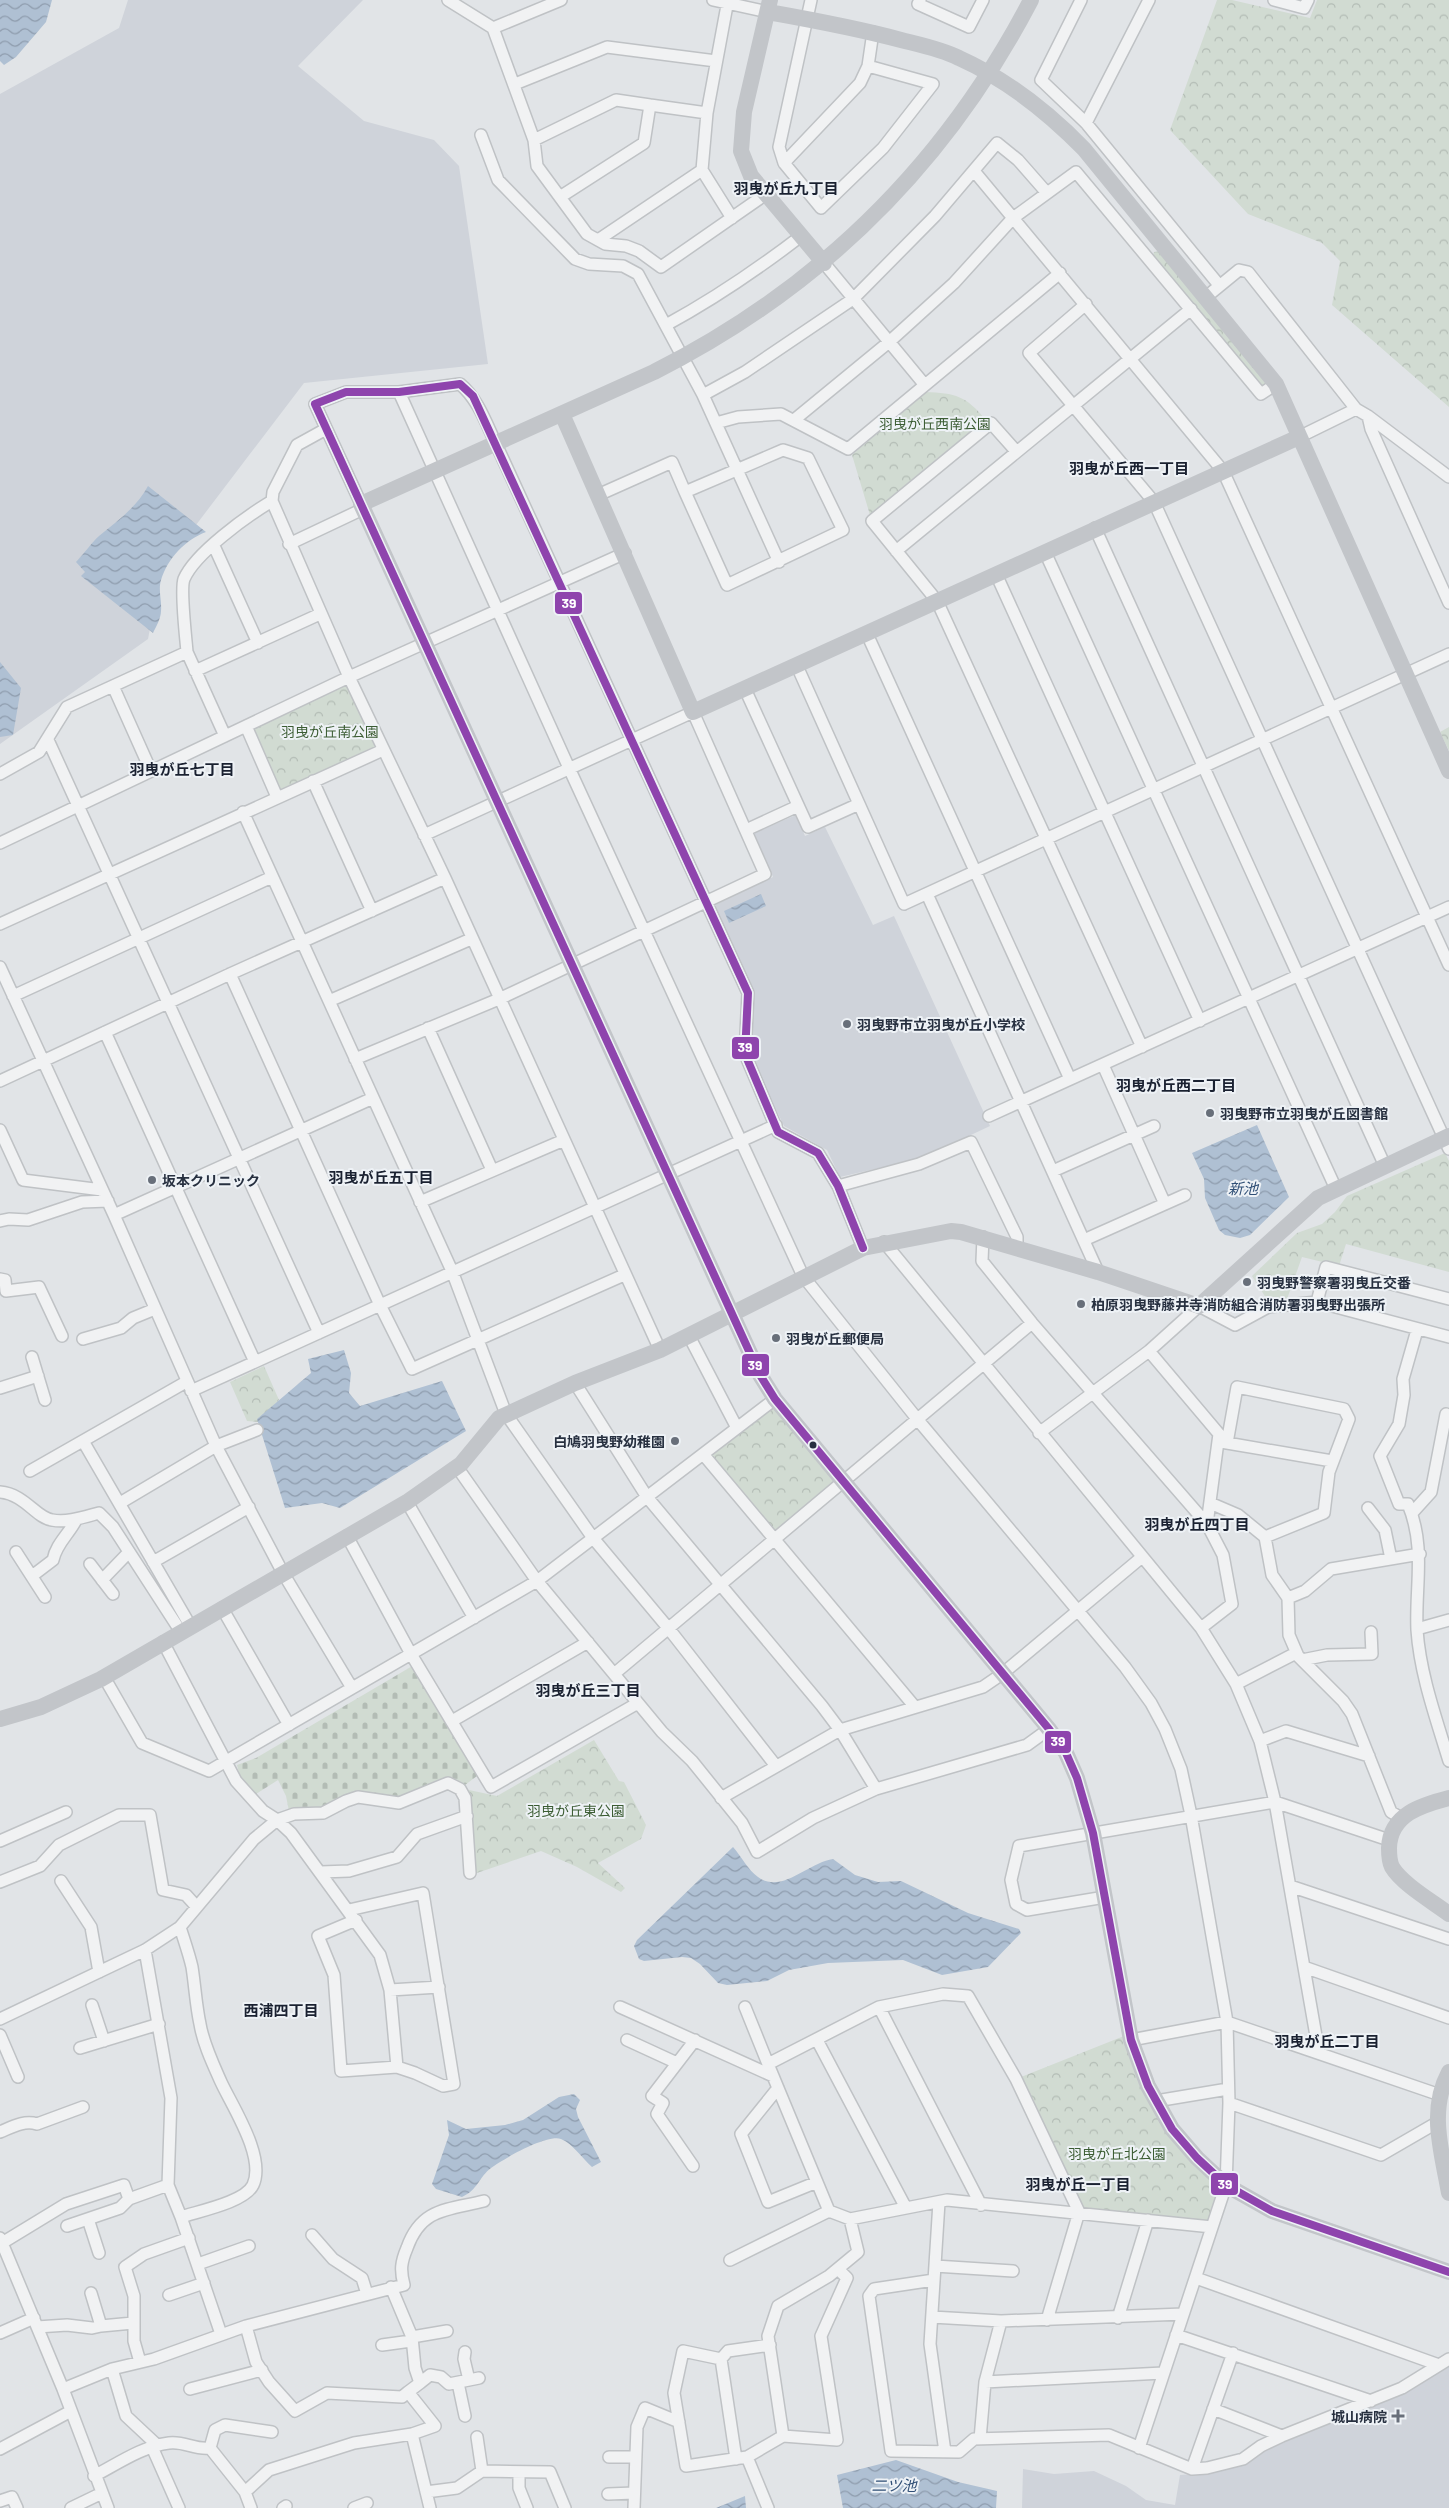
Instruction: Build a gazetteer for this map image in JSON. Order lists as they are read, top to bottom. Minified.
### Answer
{"districts":["羽曳が丘九丁目","羽曳が丘西一丁目","羽曳が丘七丁目","羽曳が丘西二丁目","羽曳が丘五丁目","羽曳が丘四丁目","羽曳が丘三丁目","西浦四丁目","羽曳が丘二丁目","羽曳が丘一丁目"],"water":["新池","二ツ池"],"parks":["羽曳が丘西南公園","羽曳が丘南公園","羽曳が丘東公園","羽曳が丘北公園"],"places":{"other":["羽曳野市立羽曳が丘小学校","羽曳野市立羽曳が丘図書館","坂本クリニック","羽曳野警察署羽曳丘交番","柏原羽曳野藤井寺消防組合消防署羽曳野出張所","羽曳が丘郵便局","白鳩羽曳野幼稚園"],"health":["城山病院"]},"lines":["transit line 39"]}
